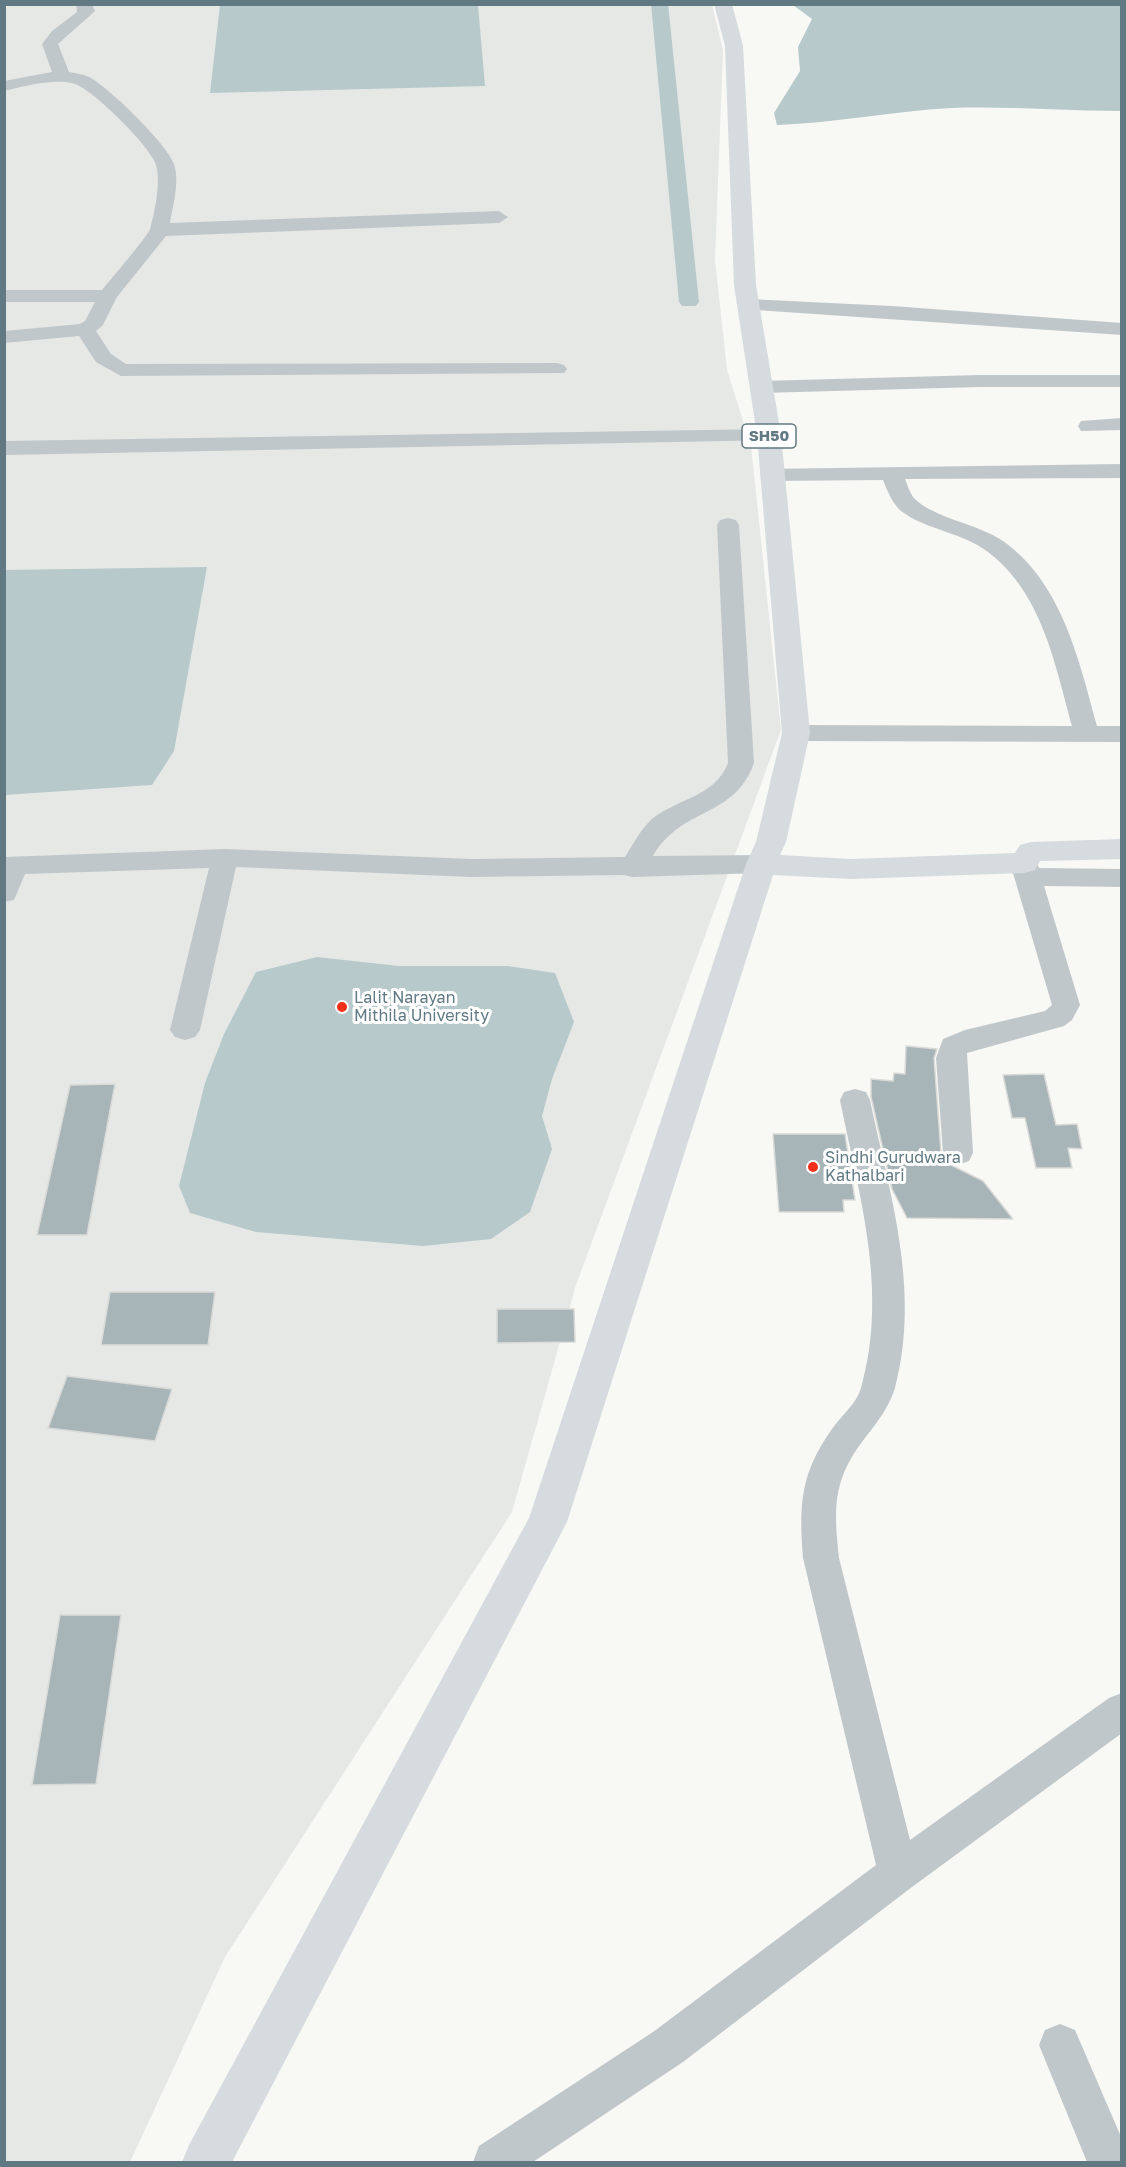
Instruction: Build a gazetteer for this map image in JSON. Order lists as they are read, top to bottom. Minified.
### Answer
{"streets":{"main road":["SH50"]},"places":["Lalit Narayan Mithila University","Sindhi Gurudwara Kathalbari"]}
